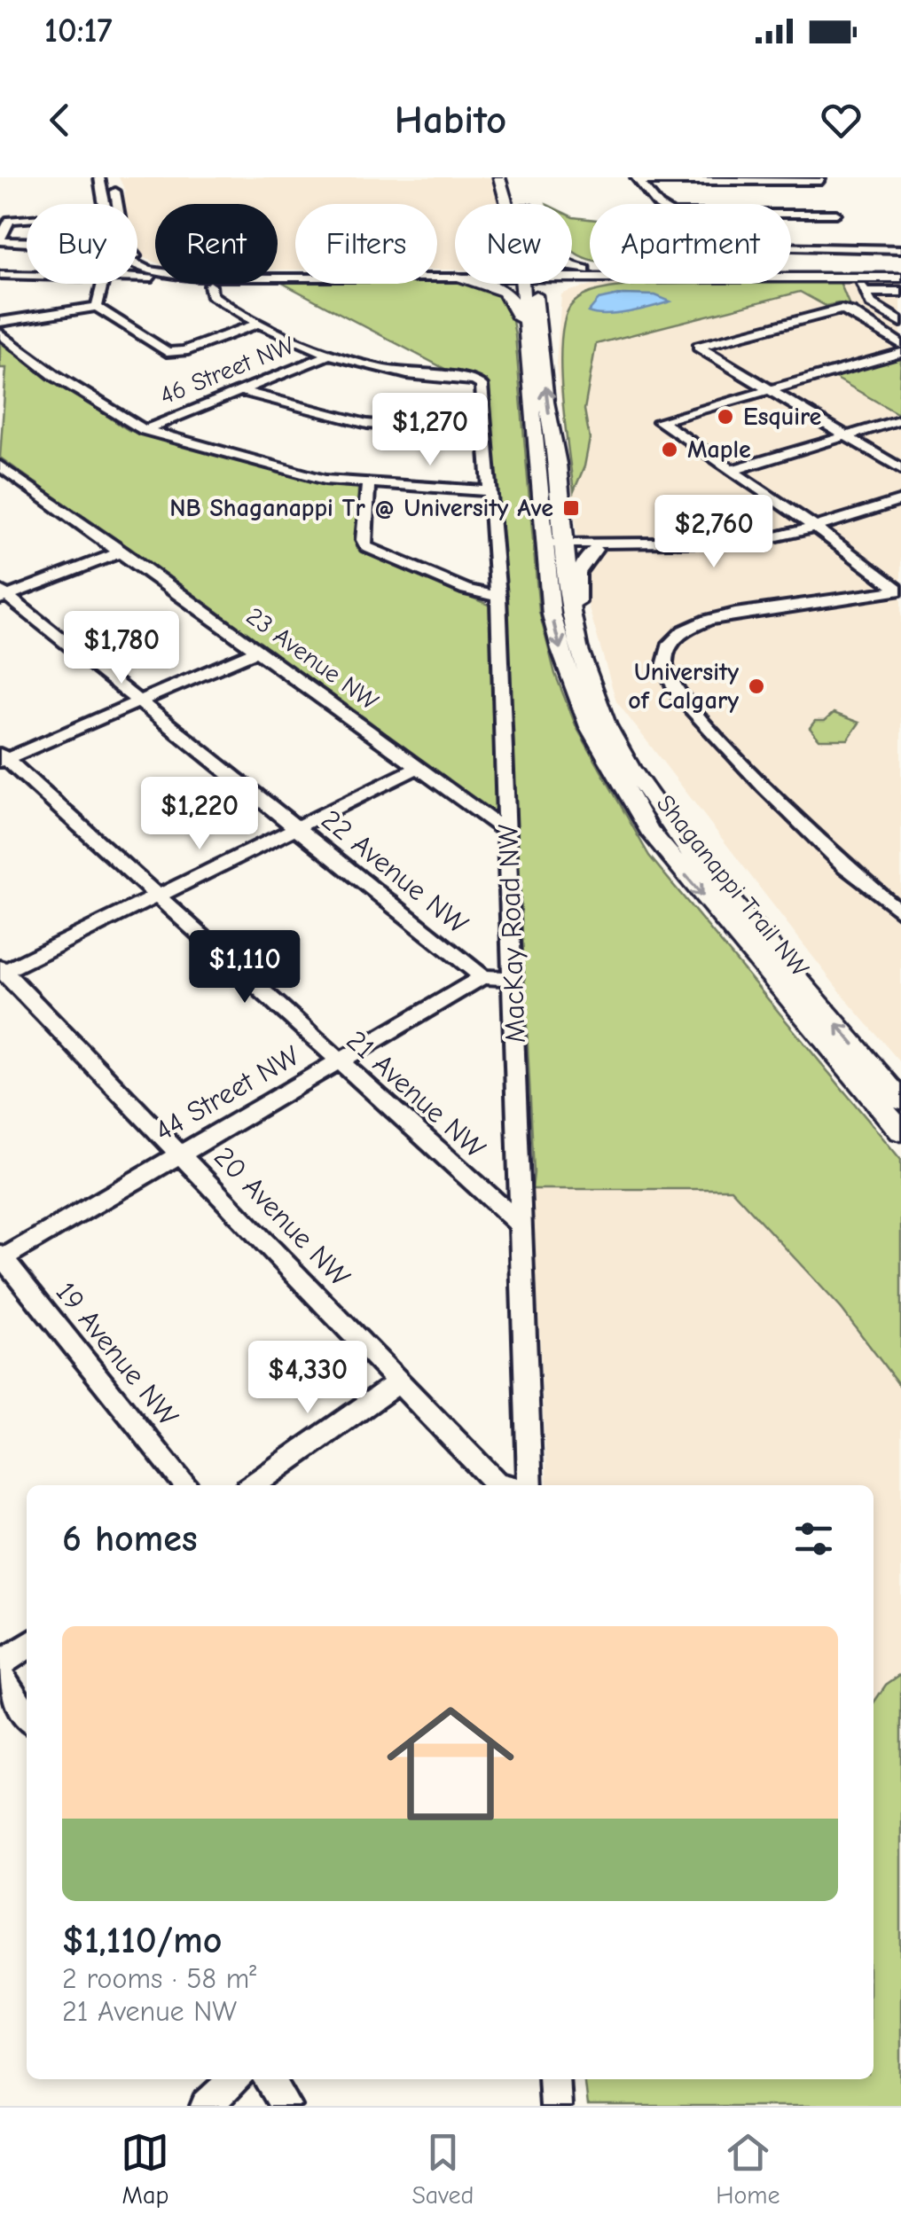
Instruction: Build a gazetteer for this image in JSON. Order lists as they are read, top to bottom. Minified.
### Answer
{"streets":{"main road":["Shaganappi Trail NW"],"street":["46 Street NW","23 Avenue NW","22 Avenue NW","MacKay Road NW","44 Street NW","21 Avenue NW","20 Avenue NW","19 Avenue NW"]},"crossings":[["46 Street NW","MacKay Road NW"],["23 Avenue NW","MacKay Road NW"],["22 Avenue NW","44 Street NW"],["MacKay Road NW","21 Avenue NW"],["44 Street NW","21 Avenue NW"],["44 Street NW","20 Avenue NW"],["44 Street NW","19 Avenue NW"]],"places":{"other":["Esquire","Maple","University of Calgary"],"transit":["NB Shaganappi Tr @ University Ave"]},"page":{"status":"10:17","header":"Habito","chip":["Buy","Rent","Filters","New","Apartment"],"price":["$1,270","$2,760","$1,780","$1,220","$1,110","$4,330"],"heading":"6 homes","list":[{"name":"$1,110/mo","note":"2 rooms · 58 m² · 21 Avenue NW"}],"tabs":["Map","Saved","Home"]}}
